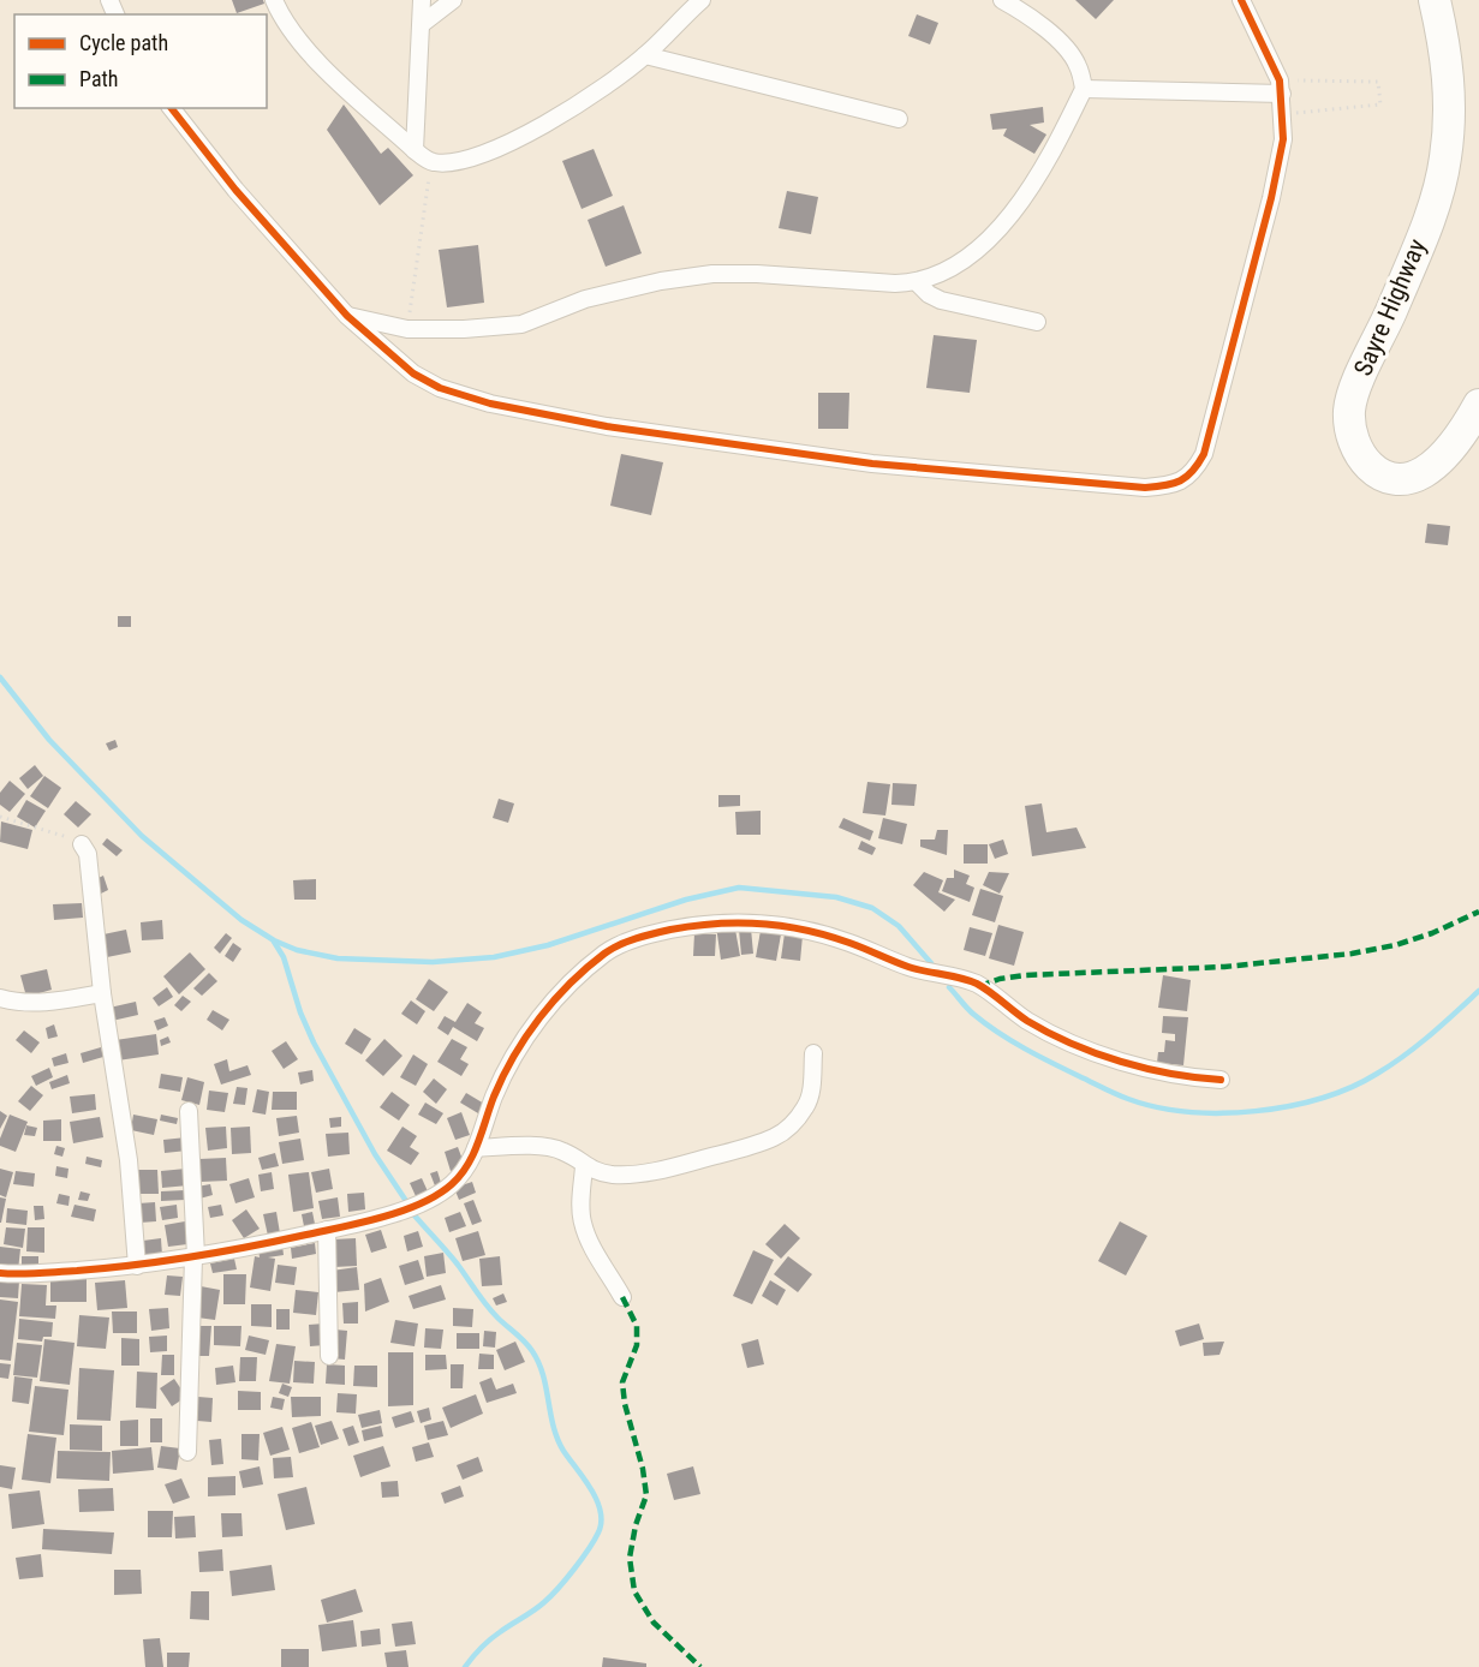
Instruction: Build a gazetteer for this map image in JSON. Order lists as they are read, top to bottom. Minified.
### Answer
{"streets":{"highway":["Sayre Highway"]},"legend":["Cycle path","Path"]}
